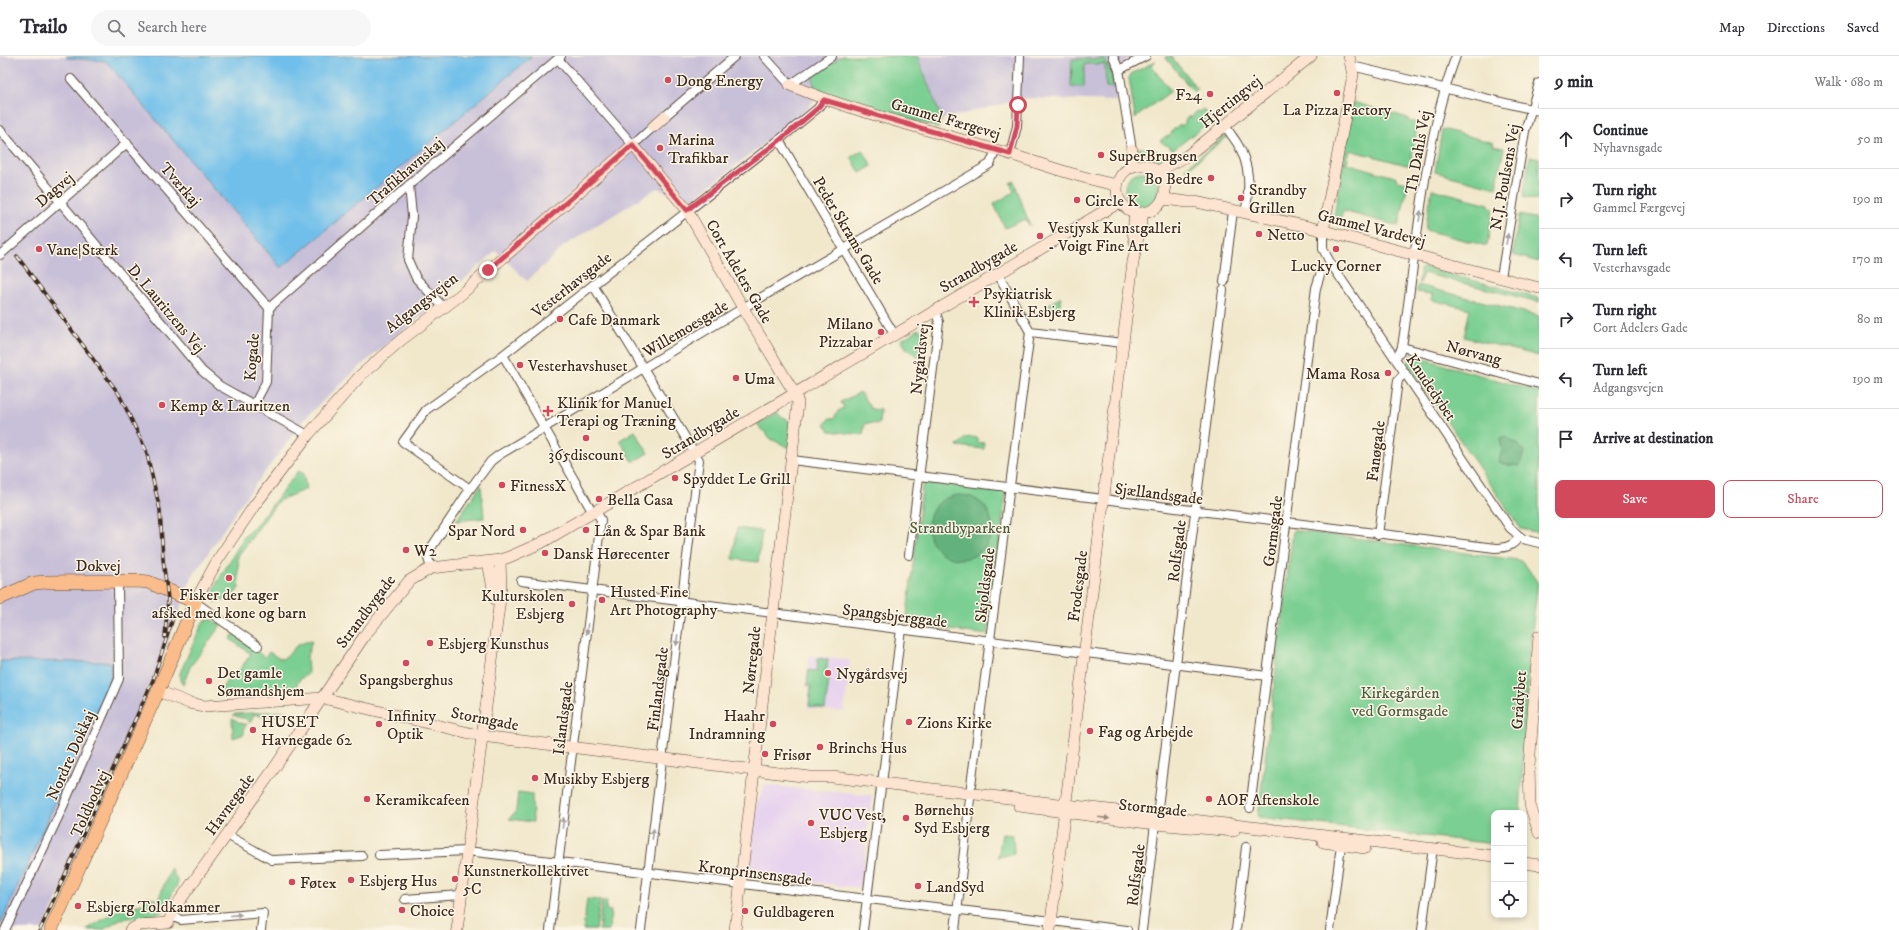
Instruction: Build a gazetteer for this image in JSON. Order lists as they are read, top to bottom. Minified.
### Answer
{"streets":{"main road":["Adgangsvejen","Dokvej","Toldbodvej"],"street":["Hjertingvej","Gammel Færgevej","Th Dahls Vej","Trafikhavnskaj","N.J. Poulsens Vej","Tværkaj","Dagvej","Gammel Vardevej","Peder Skrams Gade","Strandbygade","Cort Adelers Gade","Vesterhavsgade","D. Lauritzens Vej","Willemoesgade","Nørvang","Kogade","Nygårdsvej","Knudedybet","Fanøgade","Sjællandsgade","Gormsgade","Rolfsgade","Skjoldsgade","Frodesgade","Spangsbjerggade","Nørregade","Finlandsgade","Grådybet","Stormgade","Islandsgade","Nordre Dokkaj","Havnegade","Kronprinsensgade"]},"crossings":[["Hjertingvej","Gammel Færgevej"],["Hjertingvej","Gammel Vardevej"],["Hjertingvej","Strandbygade"],["Hjertingvej","Frodesgade"],["Gammel Færgevej","Gammel Vardevej"],["Gammel Færgevej","Strandbygade"],["Gammel Færgevej","Vesterhavsgade"],["Gammel Færgevej","Willemoesgade"],["Gammel Færgevej","Frodesgade"],["Th Dahls Vej","Gammel Vardevej"],["Trafikhavnskaj","Tværkaj"],["Trafikhavnskaj","Cort Adelers Gade"],["Trafikhavnskaj","Kogade"],["N.J. Poulsens Vej","Gammel Vardevej"],["Tværkaj","Dagvej"],["Tværkaj","Kogade"],["Dagvej","D. Lauritzens Vej"],["Gammel Vardevej","Strandbygade"],["Gammel Vardevej","Knudedybet"],["Gammel Vardevej","Frodesgade"],["Peder Skrams Gade","Strandbygade"],["Peder Skrams Gade","Vesterhavsgade"],["Peder Skrams Gade","Willemoesgade"],["Strandbygade","Cort Adelers Gade"],["Strandbygade","Willemoesgade"],["Strandbygade","Nygårdsvej"],["Strandbygade","Frodesgade"],["Strandbygade","Nørregade"],["Strandbygade","Finlandsgade"],["Strandbygade","Stormgade"],["Strandbygade","Islandsgade"],["Strandbygade","Havnegade"],["Cort Adelers Gade","Vesterhavsgade"],["Cort Adelers Gade","Adgangsvejen"],["Cort Adelers Gade","Willemoesgade"],["Cort Adelers Gade","Nørregade"],["Vesterhavsgade","Willemoesgade"],["Vesterhavsgade","Islandsgade"],["Adgangsvejen","D. Lauritzens Vej"],["Adgangsvejen","Dokvej"],["Adgangsvejen","Stormgade"],["Adgangsvejen","Toldbodvej"],["D. Lauritzens Vej","Kogade"],["Willemoesgade","Islandsgade"],["Nygårdsvej","Sjællandsgade"],["Knudedybet","Fanøgade"],["Knudedybet","Sjællandsgade"],["Knudedybet","Gormsgade"],["Fanøgade","Sjællandsgade"],["Sjællandsgade","Gormsgade"],["Sjællandsgade","Rolfsgade"],["Sjællandsgade","Skjoldsgade"],["Sjællandsgade","Frodesgade"],["Sjællandsgade","Nørregade"],["Gormsgade","Spangsbjerggade"],["Rolfsgade","Spangsbjerggade"],["Rolfsgade","Stormgade"],["Dokvej","Nordre Dokkaj"],["Skjoldsgade","Spangsbjerggade"],["Skjoldsgade","Stormgade"],["Skjoldsgade","Kronprinsensgade"],["Frodesgade","Spangsbjerggade"],["Frodesgade","Stormgade"],["Frodesgade","Kronprinsensgade"],["Spangsbjerggade","Nørregade"],["Spangsbjerggade","Finlandsgade"],["Spangsbjerggade","Islandsgade"],["Nørregade","Stormgade"],["Nørregade","Kronprinsensgade"],["Finlandsgade","Stormgade"],["Finlandsgade","Kronprinsensgade"],["Stormgade","Islandsgade"],["Stormgade","Toldbodvej"],["Stormgade","Havnegade"],["Islandsgade","Kronprinsensgade"]],"one_way":["Th Dahls Vej","N.J. Poulsens Vej"],"parks":["Strandbyparken","Kirkegården ved Gormsgade"],"places":{"other":["Dong Energy","La Pizza Factory","F24","Marina Trafikbar","SuperBrugsen","Bo Bedre","Strandby Grillen","Circle K","Netto","Vestjysk Kunstgalleri - Voigt Fine Art","Vane|Stærk","Lucky Corner","Cafe Danmark","Milano Pizzabar","Vesterhavshuset","Mama Rosa","Uma","Kemp & Lauritzen","365discount","Spyddet Le Grill","FitnessX","Bella Casa","Spar Nord","Lån & Spar Bank","W2","Dansk Hørecenter","Fisker der tager afsked med kone og barn","Husted Fine Art Photography","Kulturskolen Esbjerg","Esbjerg Kunsthus","Spangsberghus","Nygårdsvej","Det gamle Sømandshjem","Zions Kirke","Infinity Optik","Haahr Indramning","HUSET Havnegade 62","Fag og Arbejde","Brinchs Hus","Frisør","Musikby Esbjerg","Keramikcafeen","AOF Aftenskole","Børnehus Syd Esbjerg","VUC Vest, Esbjerg","Kunstnerkollektivet 5C","Esbjerg Hus","Føtex","LandSyd","Esbjerg Toldkammer","Choice","Guldbageren"],"health":["Psykiatrisk Klinik Esbjerg","Klinik for Manuel Terapi og Træning"]},"page":{"header":"Trailo","search":"Search here","nav":["Map","Directions","Saved"],"heading":["9 min","Walk · 680 m"],"list":[["Continue","Nyhavnsgade","50 m"],["Turn right","Gammel Færgevej","190 m"],["Turn left","Vesterhavsgade","170 m"],["Turn right","Cort Adelers Gade","80 m"],["Turn left","Adgangsvejen","190 m"],"Arrive at destination"],"buttons":["Save","Share"],"map_buttons":["+","−"]}}
